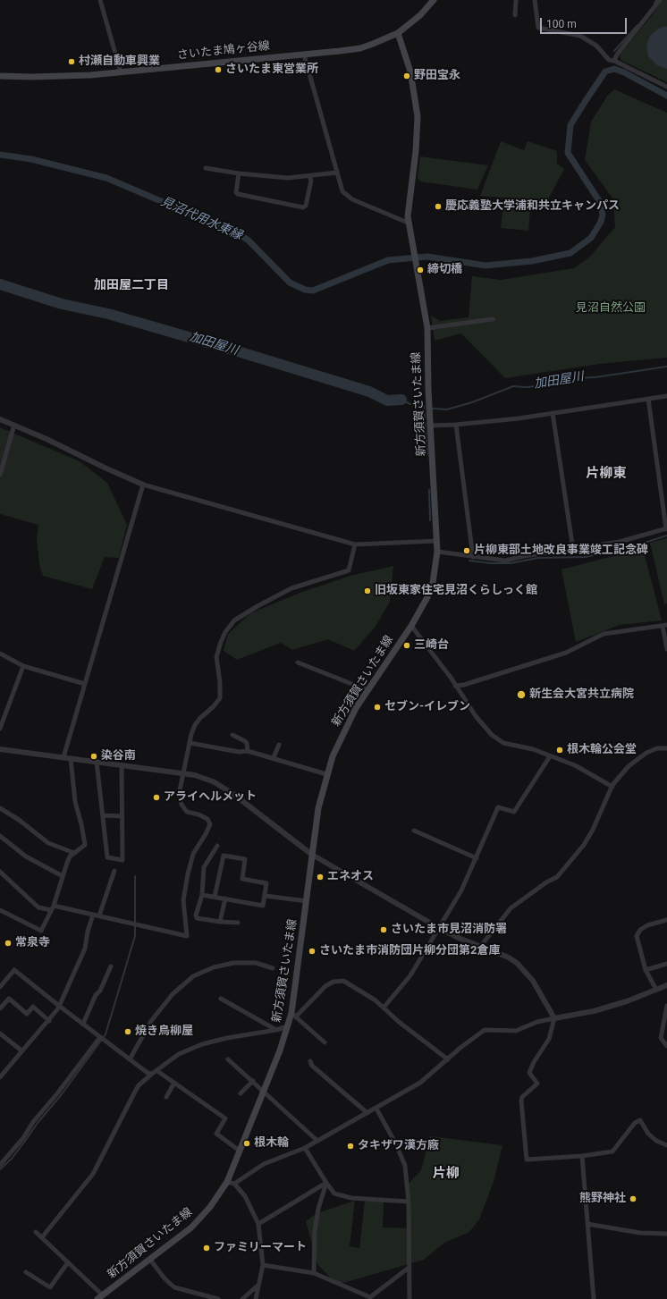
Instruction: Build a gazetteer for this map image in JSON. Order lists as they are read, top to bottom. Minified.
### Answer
{"streets":{"main road":["さいたま鳩ヶ谷線","新方須賀さいたま線"]},"crossings":[["さいたま鳩ヶ谷線","新方須賀さいたま線"]],"districts":["加田屋二丁目","片柳東","片柳"],"water":["見沼代用水東縁","加田屋川"],"parks":["見沼自然公園"],"places":["村瀬自動車興業","さいたま東営業所","野田宝永","慶応義塾大学浦和共立キャンパス","締切橋","片柳東部土地改良事業竣工記念碑","旧坂東家住宅見沼くらしっく館","三崎台","新生会大宮共立病院","セブン-イレブン","根木輪公会堂","染谷南","アライヘルメット","エネオス","さいたま市見沼消防署","常泉寺","さいたま市消防団片柳分団第2倉庫","焼き鳥柳屋","根木輪","タキザワ漢方廠","熊野神社","ファミリーマート"],"scale_bar":"100 m"}
